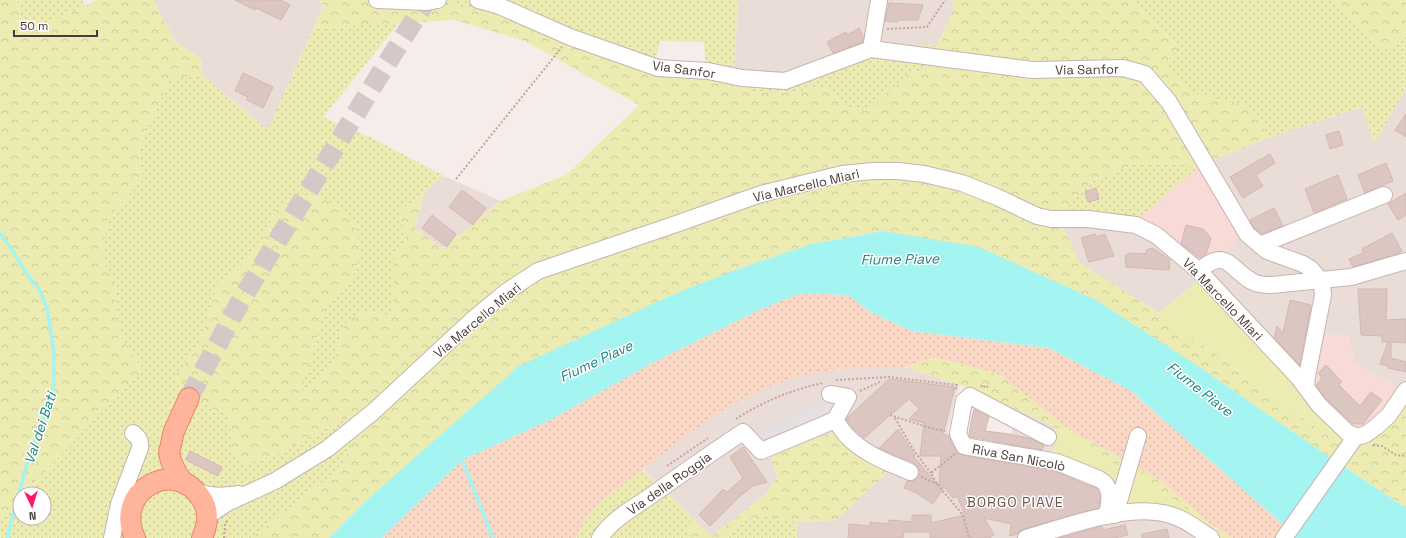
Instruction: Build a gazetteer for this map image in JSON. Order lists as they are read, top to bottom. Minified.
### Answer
{"streets":{"main road":["Via Marcello Miari"],"street":["Via Sanfor","Riva San Nicolò","Via della Roggia"]},"districts":["BORGO PIAVE"],"water":["Fiume Piave","Val dei Bati"],"scale_bar":"50 m","north":"bottom"}
